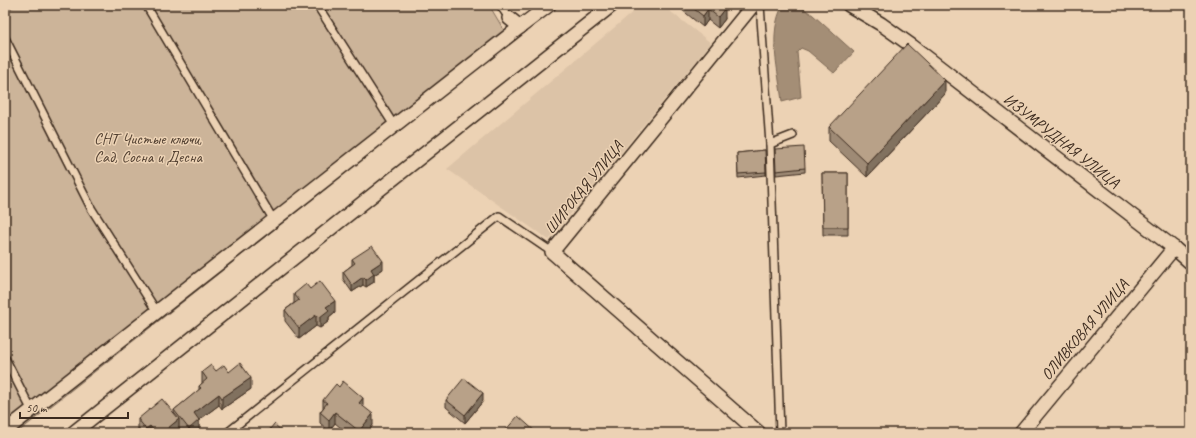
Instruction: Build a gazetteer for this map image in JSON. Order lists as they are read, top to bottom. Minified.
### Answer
{"streets":{"street":["ИЗУМРУДНАЯ УЛИЦА","ШИРОКАЯ УЛИЦА","ОЛИВКОВАЯ УЛИЦА"]},"crossings":[["ИЗУМРУДНАЯ УЛИЦА","ОЛИВКОВАЯ УЛИЦА"]],"parks":["СНТ Чистые ключи, Сад, Сосна и Десна"],"scale_bar":"50 m"}
